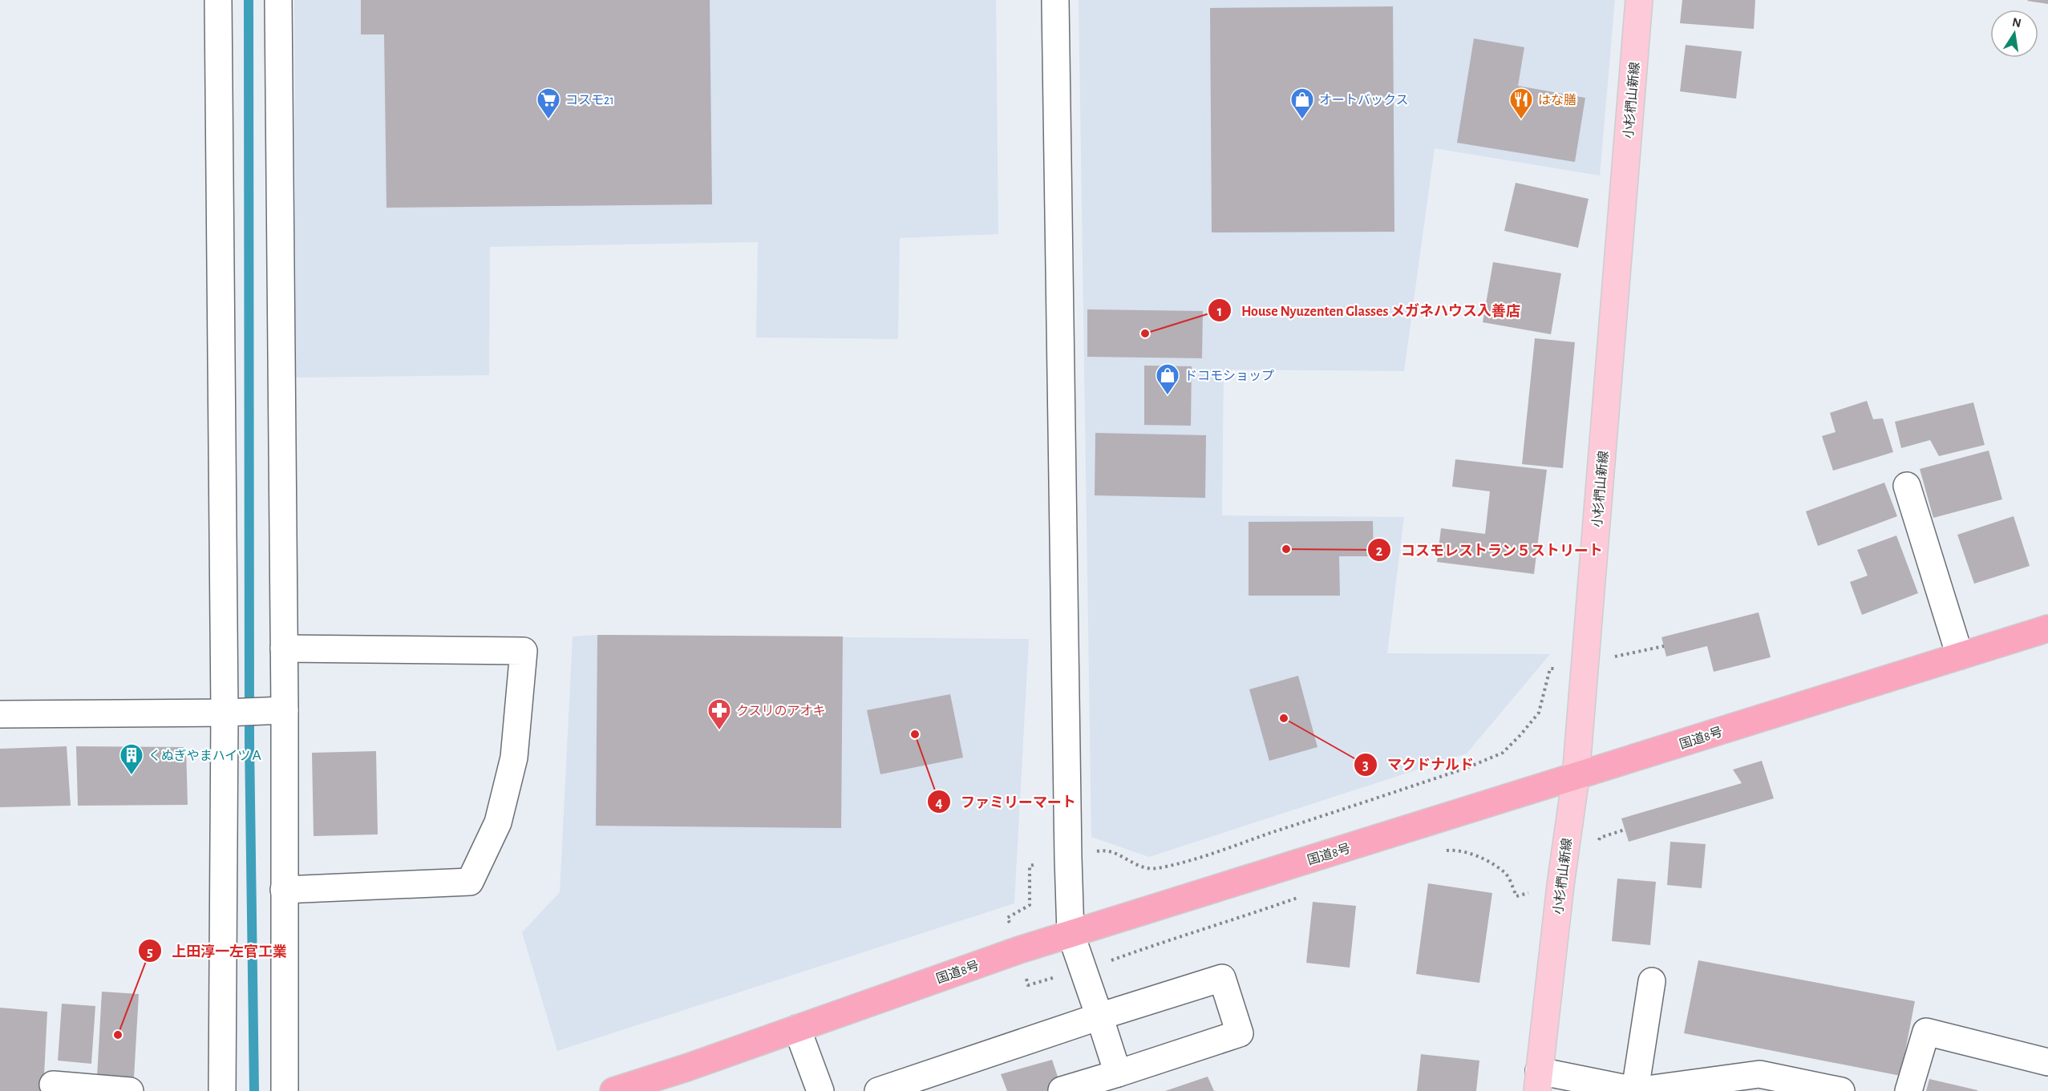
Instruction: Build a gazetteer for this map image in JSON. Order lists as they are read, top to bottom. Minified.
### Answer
{"streets":{"highway":["国道8号"],"main road":["小杉椚山新線"]},"crossings":[["小杉椚山新線","国道8号"]],"places":{"supermarket":["コスモ21"],"shop":["オートバックス","ドコモショップ"],"restaurant":["はな膳"],"other":["House Nyuzenten Glasses メガネハウス入善店","コスモレストラン５ストリート","マクドナルド","ファミリーマート","上田淳一左官工業"],"pharmacy":["クスリのアオキ"],"building":["くぬぎやまハイツＡ"]},"north":"top"}
